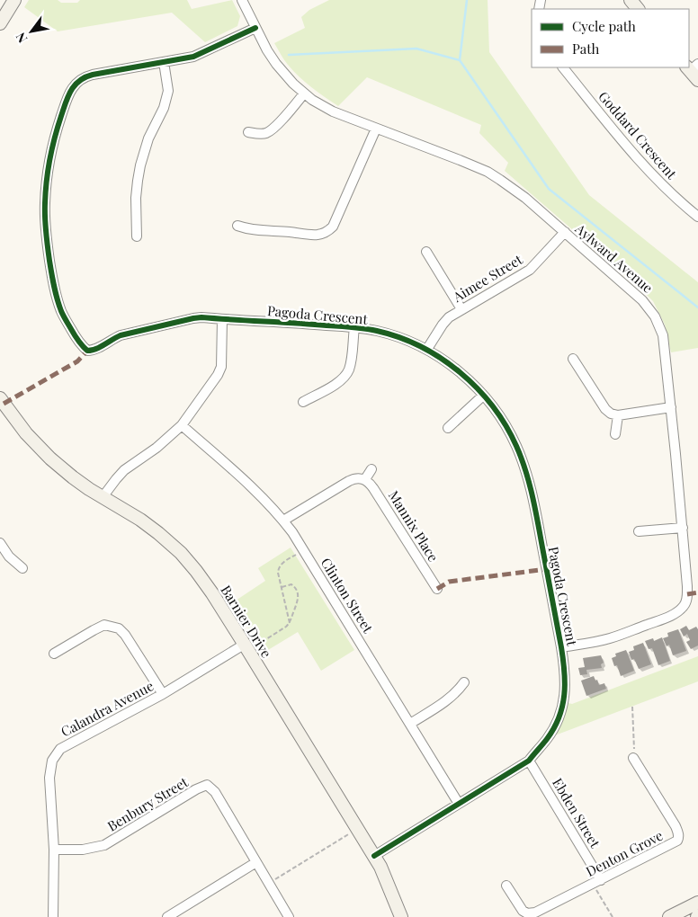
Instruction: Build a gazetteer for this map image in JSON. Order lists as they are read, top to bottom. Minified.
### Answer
{"streets":{"street":["Goddard Crescent","Aylward Avenue","Aimee Street","Pagoda Crescent","Mannix Place","Clinton Street","Barnier Drive","Calandra Avenue","Benbury Street","Ebden Street","Denton Grove"]},"crossings":[["Aylward Avenue","Aimee Street"],["Aylward Avenue","Pagoda Crescent"],["Aimee Street","Pagoda Crescent"],["Pagoda Crescent","Clinton Street"],["Pagoda Crescent","Barnier Drive"],["Pagoda Crescent","Ebden Street"],["Barnier Drive","Calandra Avenue"],["Calandra Avenue","Benbury Street"],["Ebden Street","Denton Grove"]],"legend":["Cycle path","Path"],"north":"bottom left"}
